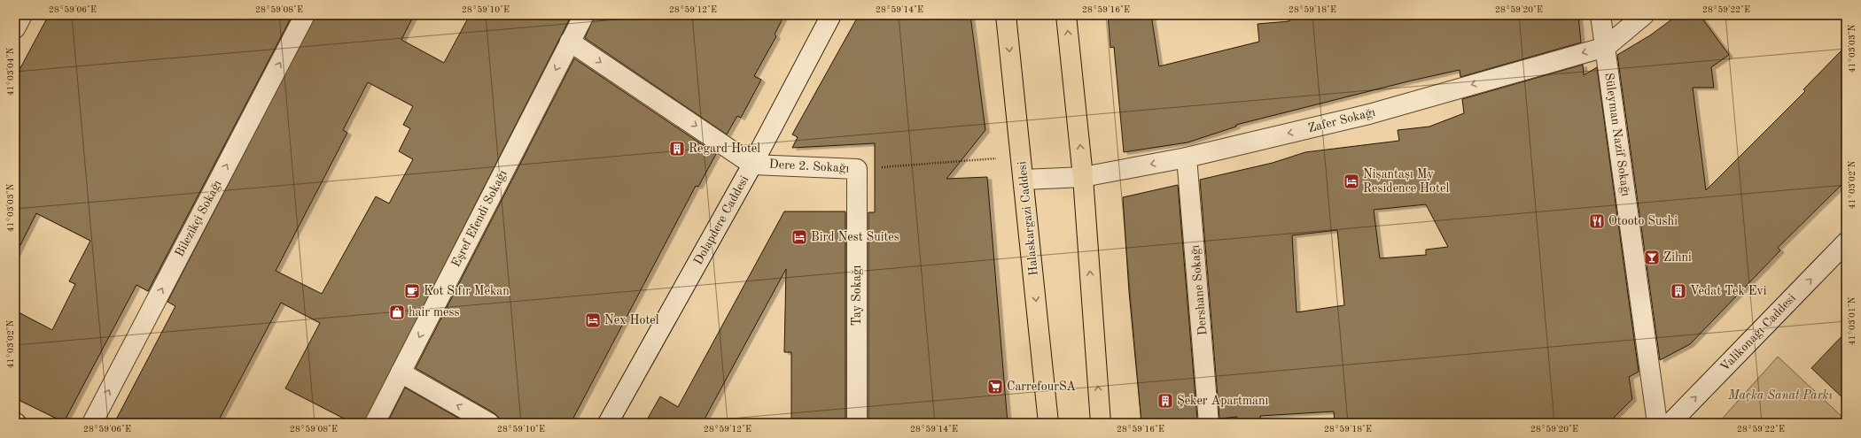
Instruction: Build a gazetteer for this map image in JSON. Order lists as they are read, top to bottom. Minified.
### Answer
{"streets":{"main road":["Halaskargazi Caddesi"],"street":["Zafer Sokağı","Süleyman Nazif Sokağı","Dere 2. Sokağı","Bilezikçi Sokağı","Eşref Efendi Sokağı","Dolapdere Caddesi","Dershane Sokağı","Tay Sokağı","Valikonağı Caddesi"]},"crossings":[["Zafer Sokağı","Süleyman Nazif Sokağı"],["Zafer Sokağı","Halaskargazi Caddesi"],["Zafer Sokağı","Dershane Sokağı"],["Dere 2. Sokağı","Eşref Efendi Sokağı"],["Dere 2. Sokağı","Halaskargazi Caddesi"],["Dere 2. Sokağı","Dolapdere Caddesi"],["Dere 2. Sokağı","Tay Sokağı"]],"one_way":["Zafer Sokağı","Dere 2. Sokağı","Bilezikçi Sokağı","Eşref Efendi Sokağı","Valikonağı Caddesi"],"parks":["Maçka Sanat Parkı"],"places":{"building":["Regard Hotel","Vedat Tek Evi","Şeker Apartmanı"],"hotel":["Nișantașı My Residence Hotel","Bird Nest Suites","Nex Hotel"],"restaurant":["Otooto Sushi"],"bar":["Zihni"],"cafe":["Kot Sıfır Mekan"],"shop":["hair mess"],"supermarket":["CarrefourSA"]},"coordinates":["28°59'06\"E","28°59'08\"E","28°59'10\"E","28°59'12\"E","28°59'14\"E","28°59'16\"E","28°59'18\"E","28°59'20\"E","28°59'22\"E","41°03'03\"N","41°03'04\"N","41°03'02\"N","41°03'01\"N"]}
